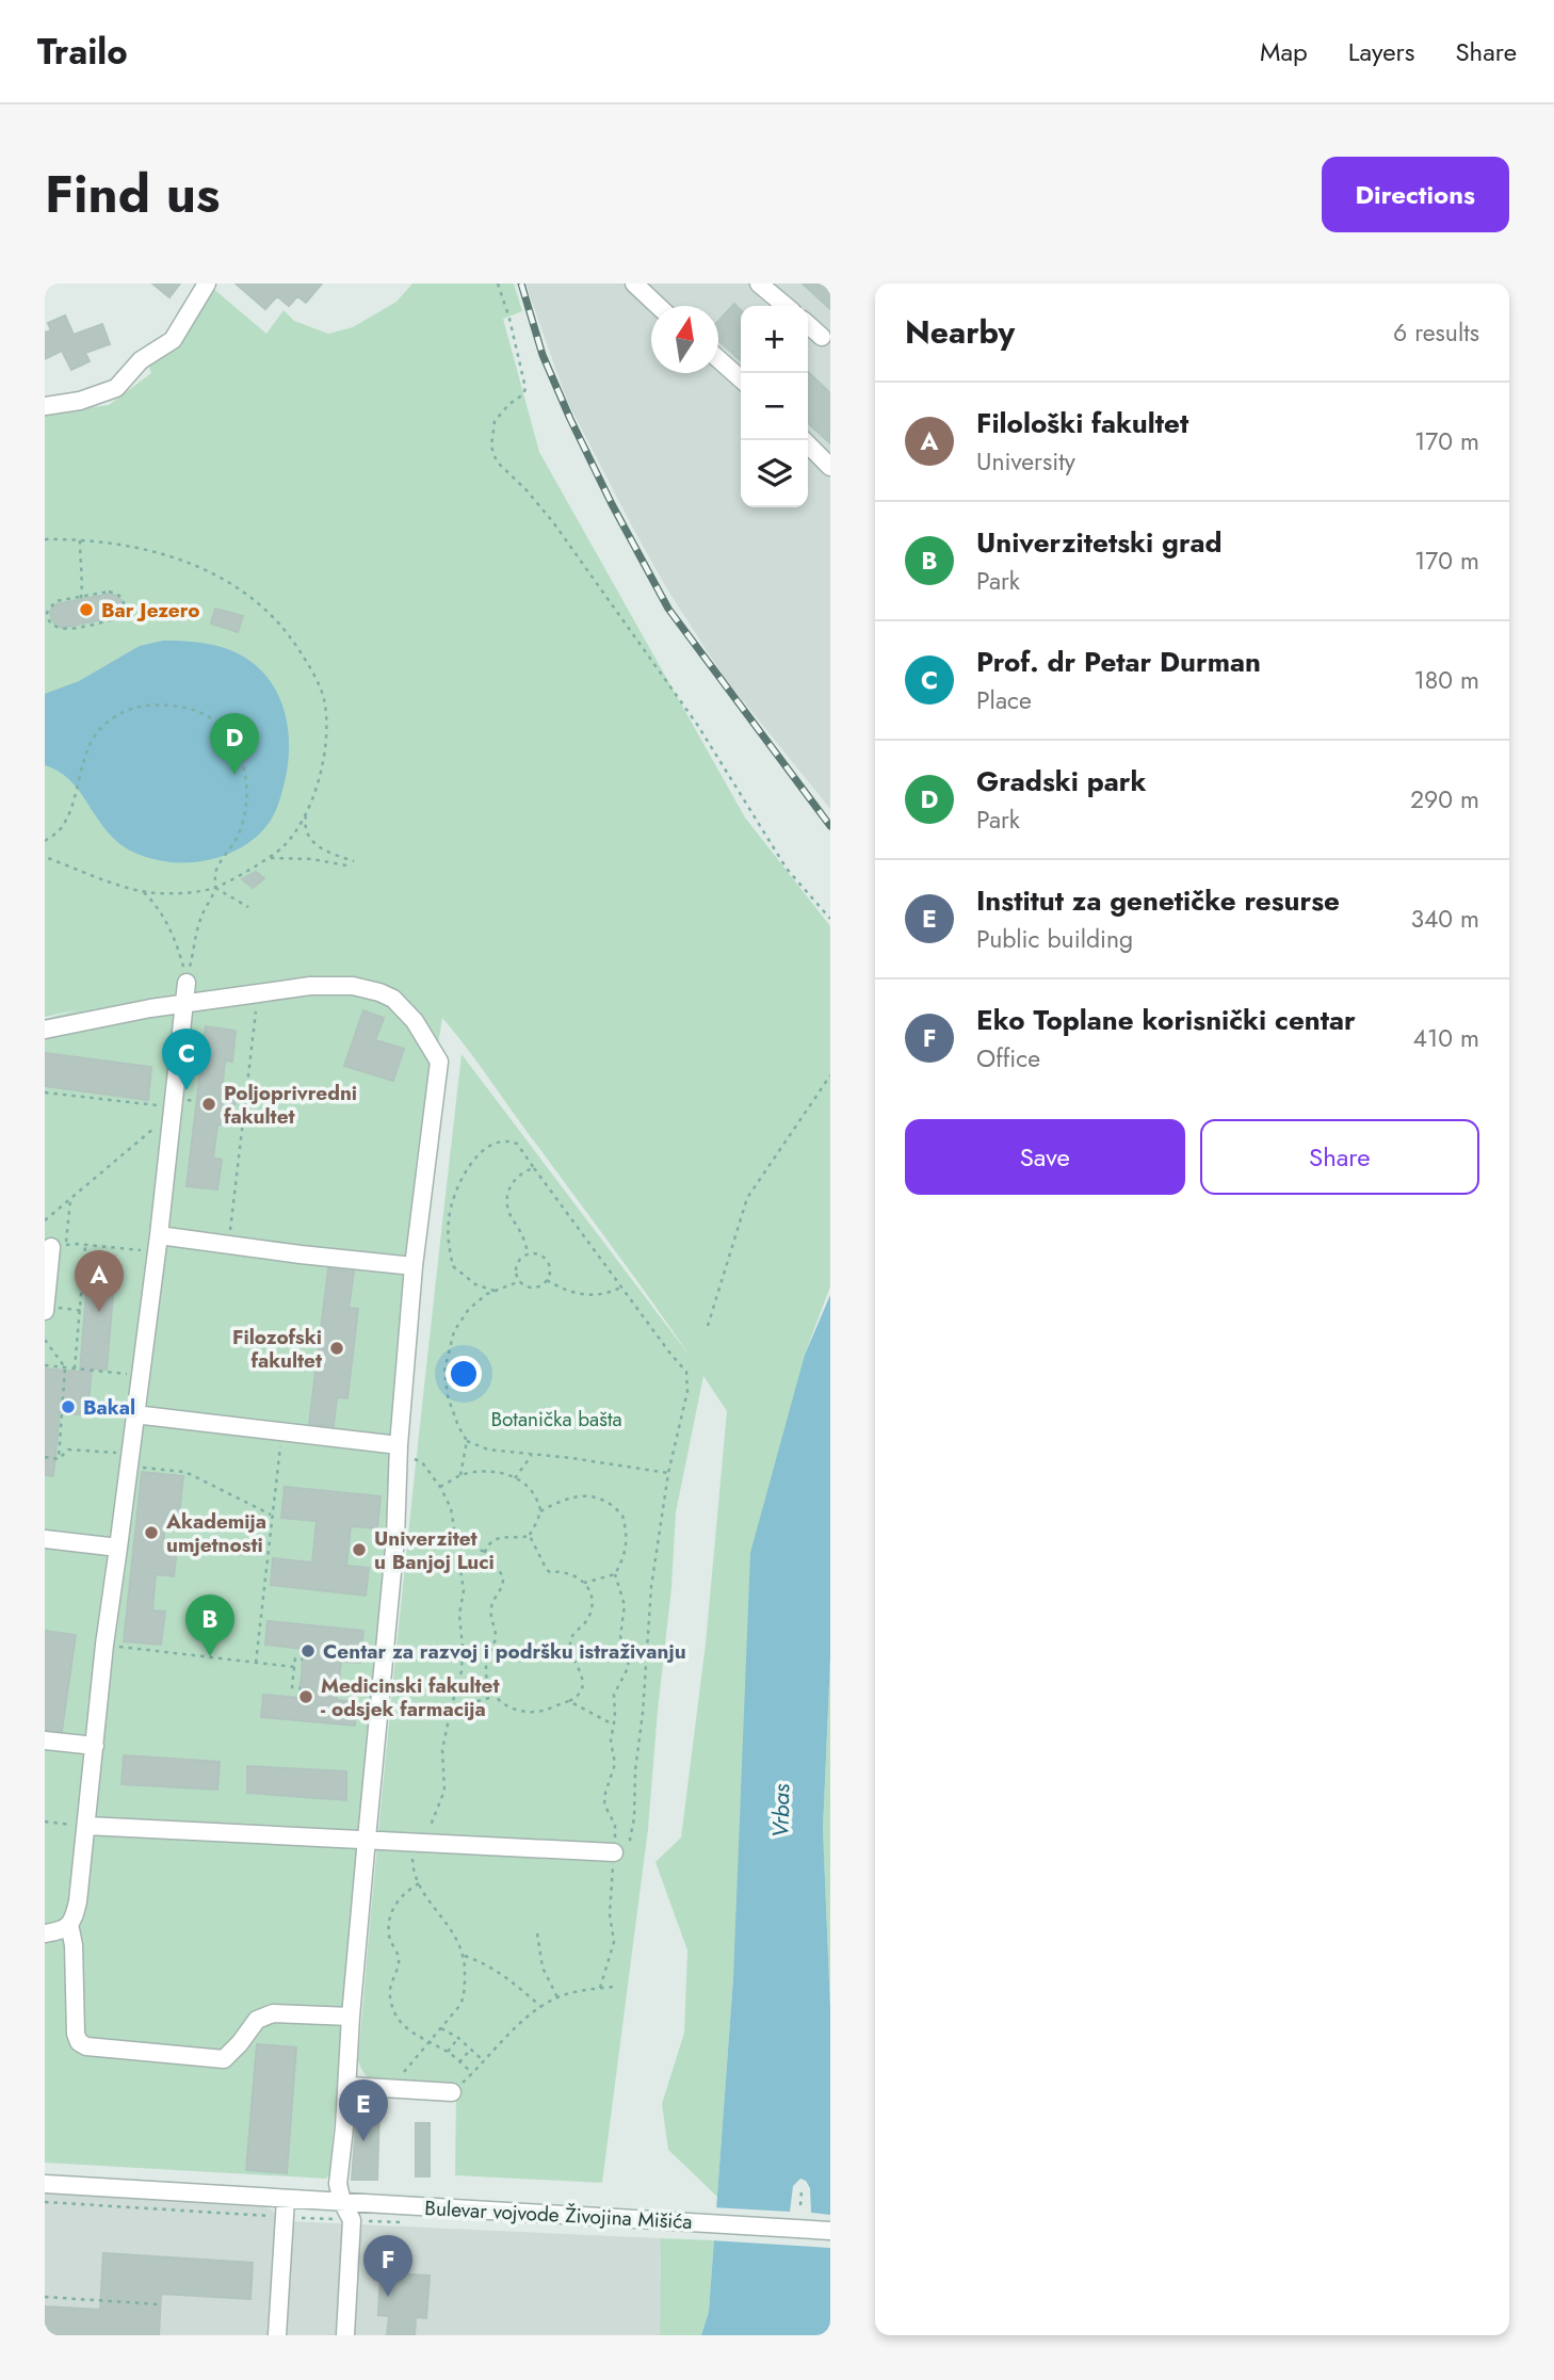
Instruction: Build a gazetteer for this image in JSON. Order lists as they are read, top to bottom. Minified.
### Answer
{"streets":{"street":["Bulevar vojvode Živojina Mišića"]},"water":["Vrbas"],"parks":["Botanička bašta"],"places":["Bar Jezero","Poljoprivredni fakultet","Filozofski fakultet","Bakal","Akademija umjetnosti","Univerzitet u Banjoj Luci","Centar za razvoj i podršku istraživanju","Medicinski fakultet - odsjek farmacija"],"north":"top","page":{"header":"Trailo","nav":["Map","Layers","Share"],"title":"Find us","buttons":["Directions",["Save","Share"]],"heading":["Nearby","6 results"],"map_buttons":["+","−"],"list":[{"mark":"A","name":"Filološki fakultet","note":"University","value":"170 m"},{"mark":"B","name":"Univerzitetski grad","note":"Park","value":"170 m"},{"mark":"C","name":"Prof. dr Petar Durman","note":"Place","value":"180 m"},{"mark":"D","name":"Gradski park","note":"Park","value":"290 m"},{"mark":"E","name":"Institut za genetičke resurse","note":"Public building","value":"340 m"},{"mark":"F","name":"Eko Toplane korisnički centar","note":"Office","value":"410 m"}],"pins":["D","C","A","B","E","F"]}}
